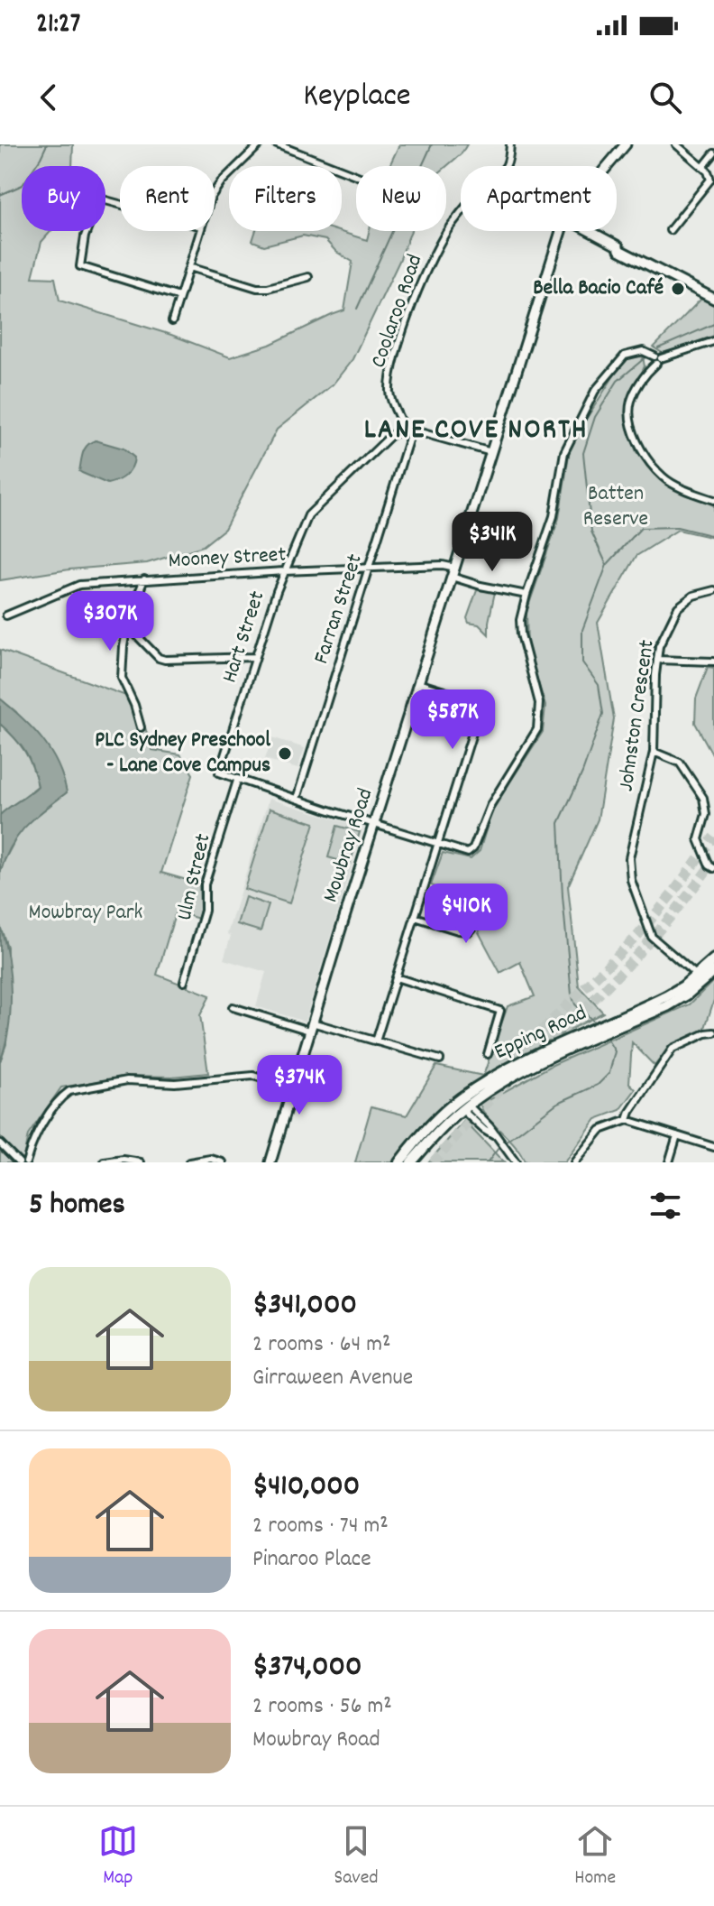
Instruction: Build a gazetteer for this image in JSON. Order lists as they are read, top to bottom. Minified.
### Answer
{"streets":{"main road":["Mowbray Road","Epping Road"],"street":["Coolaroo Road","Mooney Street","Farran Street","Hart Street","Johnston Crescent","Ulm Street"]},"crossings":[["Coolaroo Road","Hart Street"],["Mooney Street","Farran Street"],["Mooney Street","Hart Street"],["Mooney Street","Mowbray Road"],["Hart Street","Ulm Street"],["Johnston Crescent","Epping Road"]],"districts":["LANE COVE NORTH"],"parks":["Batten Reserve","Mowbray Park"],"places":["Bella Bacio Café","PLC Sydney Preschool - Lane Cove Campus"],"page":{"status":"21:27","header":"Keyplace","chip":["Buy","Rent","Filters","New","Apartment"],"price":["$341K","$307K","$587K","$410K","$374K"],"heading":"5 homes","list":[{"name":"$341,000","note":"2 rooms · 64 m² · Girraween Avenue"},{"name":"$410,000","note":"2 rooms · 74 m² · Pinaroo Place"},{"name":"$374,000","note":"2 rooms · 56 m² · Mowbray Road"}],"tabs":["Map","Saved","Home"]}}
